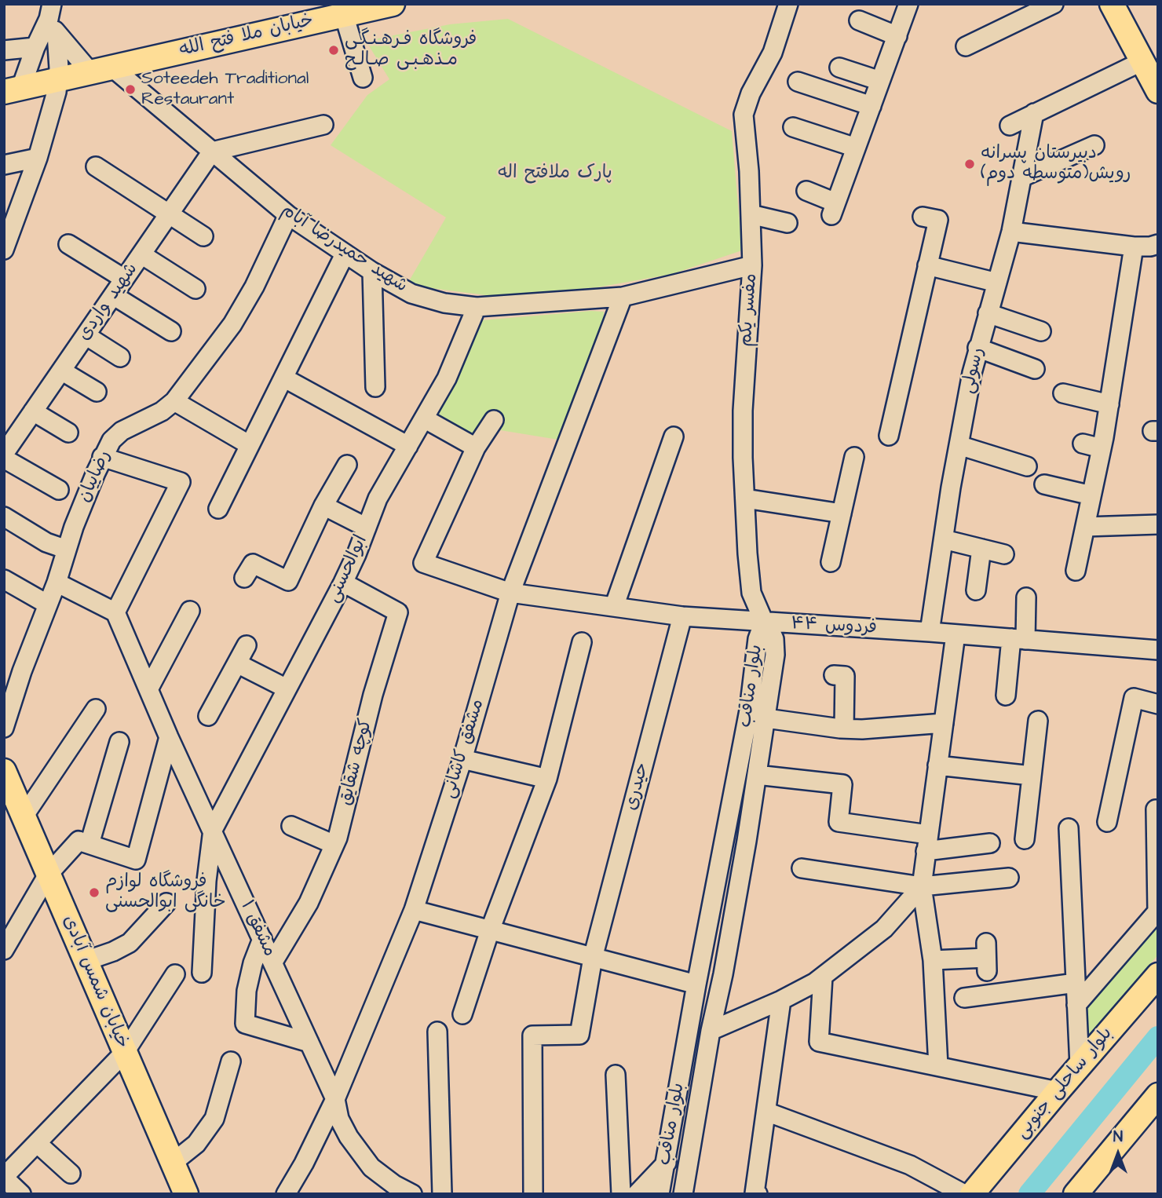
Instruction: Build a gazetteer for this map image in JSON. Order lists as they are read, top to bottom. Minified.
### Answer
{"streets":{"main road":["خیابان ملا فتح الله","خیابان شمس آبادی","بلوار ساحلی جنوبی"],"street":["شهید حمیدرضا آبام","شهید واردی","مفسر یکم","رسولی","رضاییان","ابوالحسنی","فردوس ۴۴","بلوار مناقب","مشفق کاشانی","کوچه شقایق","حیدری","مشفق ۱"]},"crossings":[["خیابان ملا فتح الله","شهید حمیدرضا آبام"],["شهید حمیدرضا آبام","شهید واردی"],["شهید حمیدرضا آبام","مفسر یکم"],["شهید حمیدرضا آبام","رضاییان"],["شهید حمیدرضا آبام","ابوالحسنی"],["شهید حمیدرضا آبام","مشفق کاشانی"],["مفسر یکم","فردوس ۴۴"],["مفسر یکم","بلوار مناقب"],["رسولی","فردوس ۴۴"],["ابوالحسنی","کوچه شقایق"],["ابوالحسنی","مشفق ۱"],["فردوس ۴۴","بلوار مناقب"],["فردوس ۴۴","مشفق کاشانی"],["فردوس ۴۴","حیدری"],["مشفق کاشانی","مشفق ۱"],["کوچه شقایق","مشفق ۱"]],"parks":["پارک ملافتح اله"],"places":["فروشگاه فـرهـنـگـی مـذهـبـی صـالـح","Soteedeh Traditional Restaurant","دبیرستان پسرانه رویش(متوسطه دوم)","فروشگاه لوازم خانگی ابوالحسنی"],"north":"top"}
